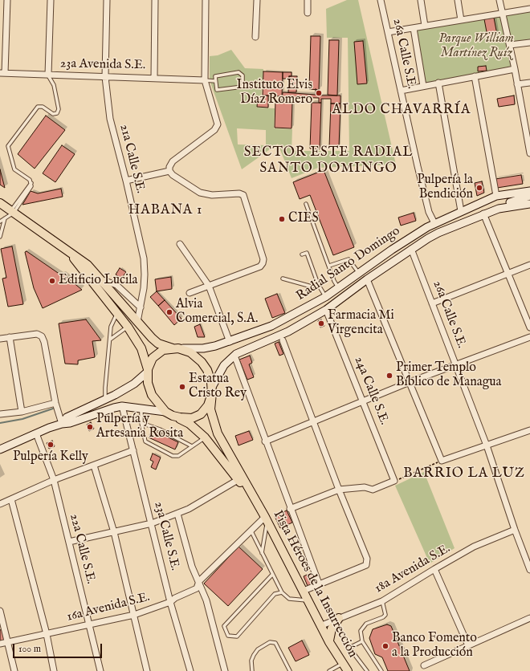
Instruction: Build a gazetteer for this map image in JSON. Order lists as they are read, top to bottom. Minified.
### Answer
{"streets":{"main road":["Radial Santo Domingo","Pista Héroes de la Insurrección"],"street":["26a Calle S.E.","23a Avenida S.E.","21a Calle S.E.","24a Calle S.E.","23a Calle S.E.","22a Calle S.E.","18a Avenida S.E.","16a Avenida S.E."]},"crossings":[["26a Calle S.E.","Radial Santo Domingo"],["26a Calle S.E.","18a Avenida S.E."],["23a Avenida S.E.","21a Calle S.E."],["Radial Santo Domingo","24a Calle S.E."],["Radial Santo Domingo","Pista Héroes de la Insurrección"],["23a Calle S.E.","16a Avenida S.E."],["22a Calle S.E.","16a Avenida S.E."],["18a Avenida S.E.","Pista Héroes de la Insurrección"],["Pista Héroes de la Insurrección","16a Avenida S.E."]],"districts":["ALDO CHAVARRÍA","SECTOR ESTE RADIAL SANTO DOMINGO","HABANA 1","BARRIO LA LUZ"],"parks":["Parque William Martínez Ruíz"],"places":["Instituto Elvis Díaz Romero","Pulpería la Bendición","CIES","Edificio Lucila","Alvia Comercial, S.A.","Farmacia Mi Virgencita","Primer Templo Bíblico de Managua","Estatua Cristo Rey","Pulpería y Artesania Rosita","Pulpería Kelly","Banco Fomento a la Producción"],"scale_bar":"100 m"}
